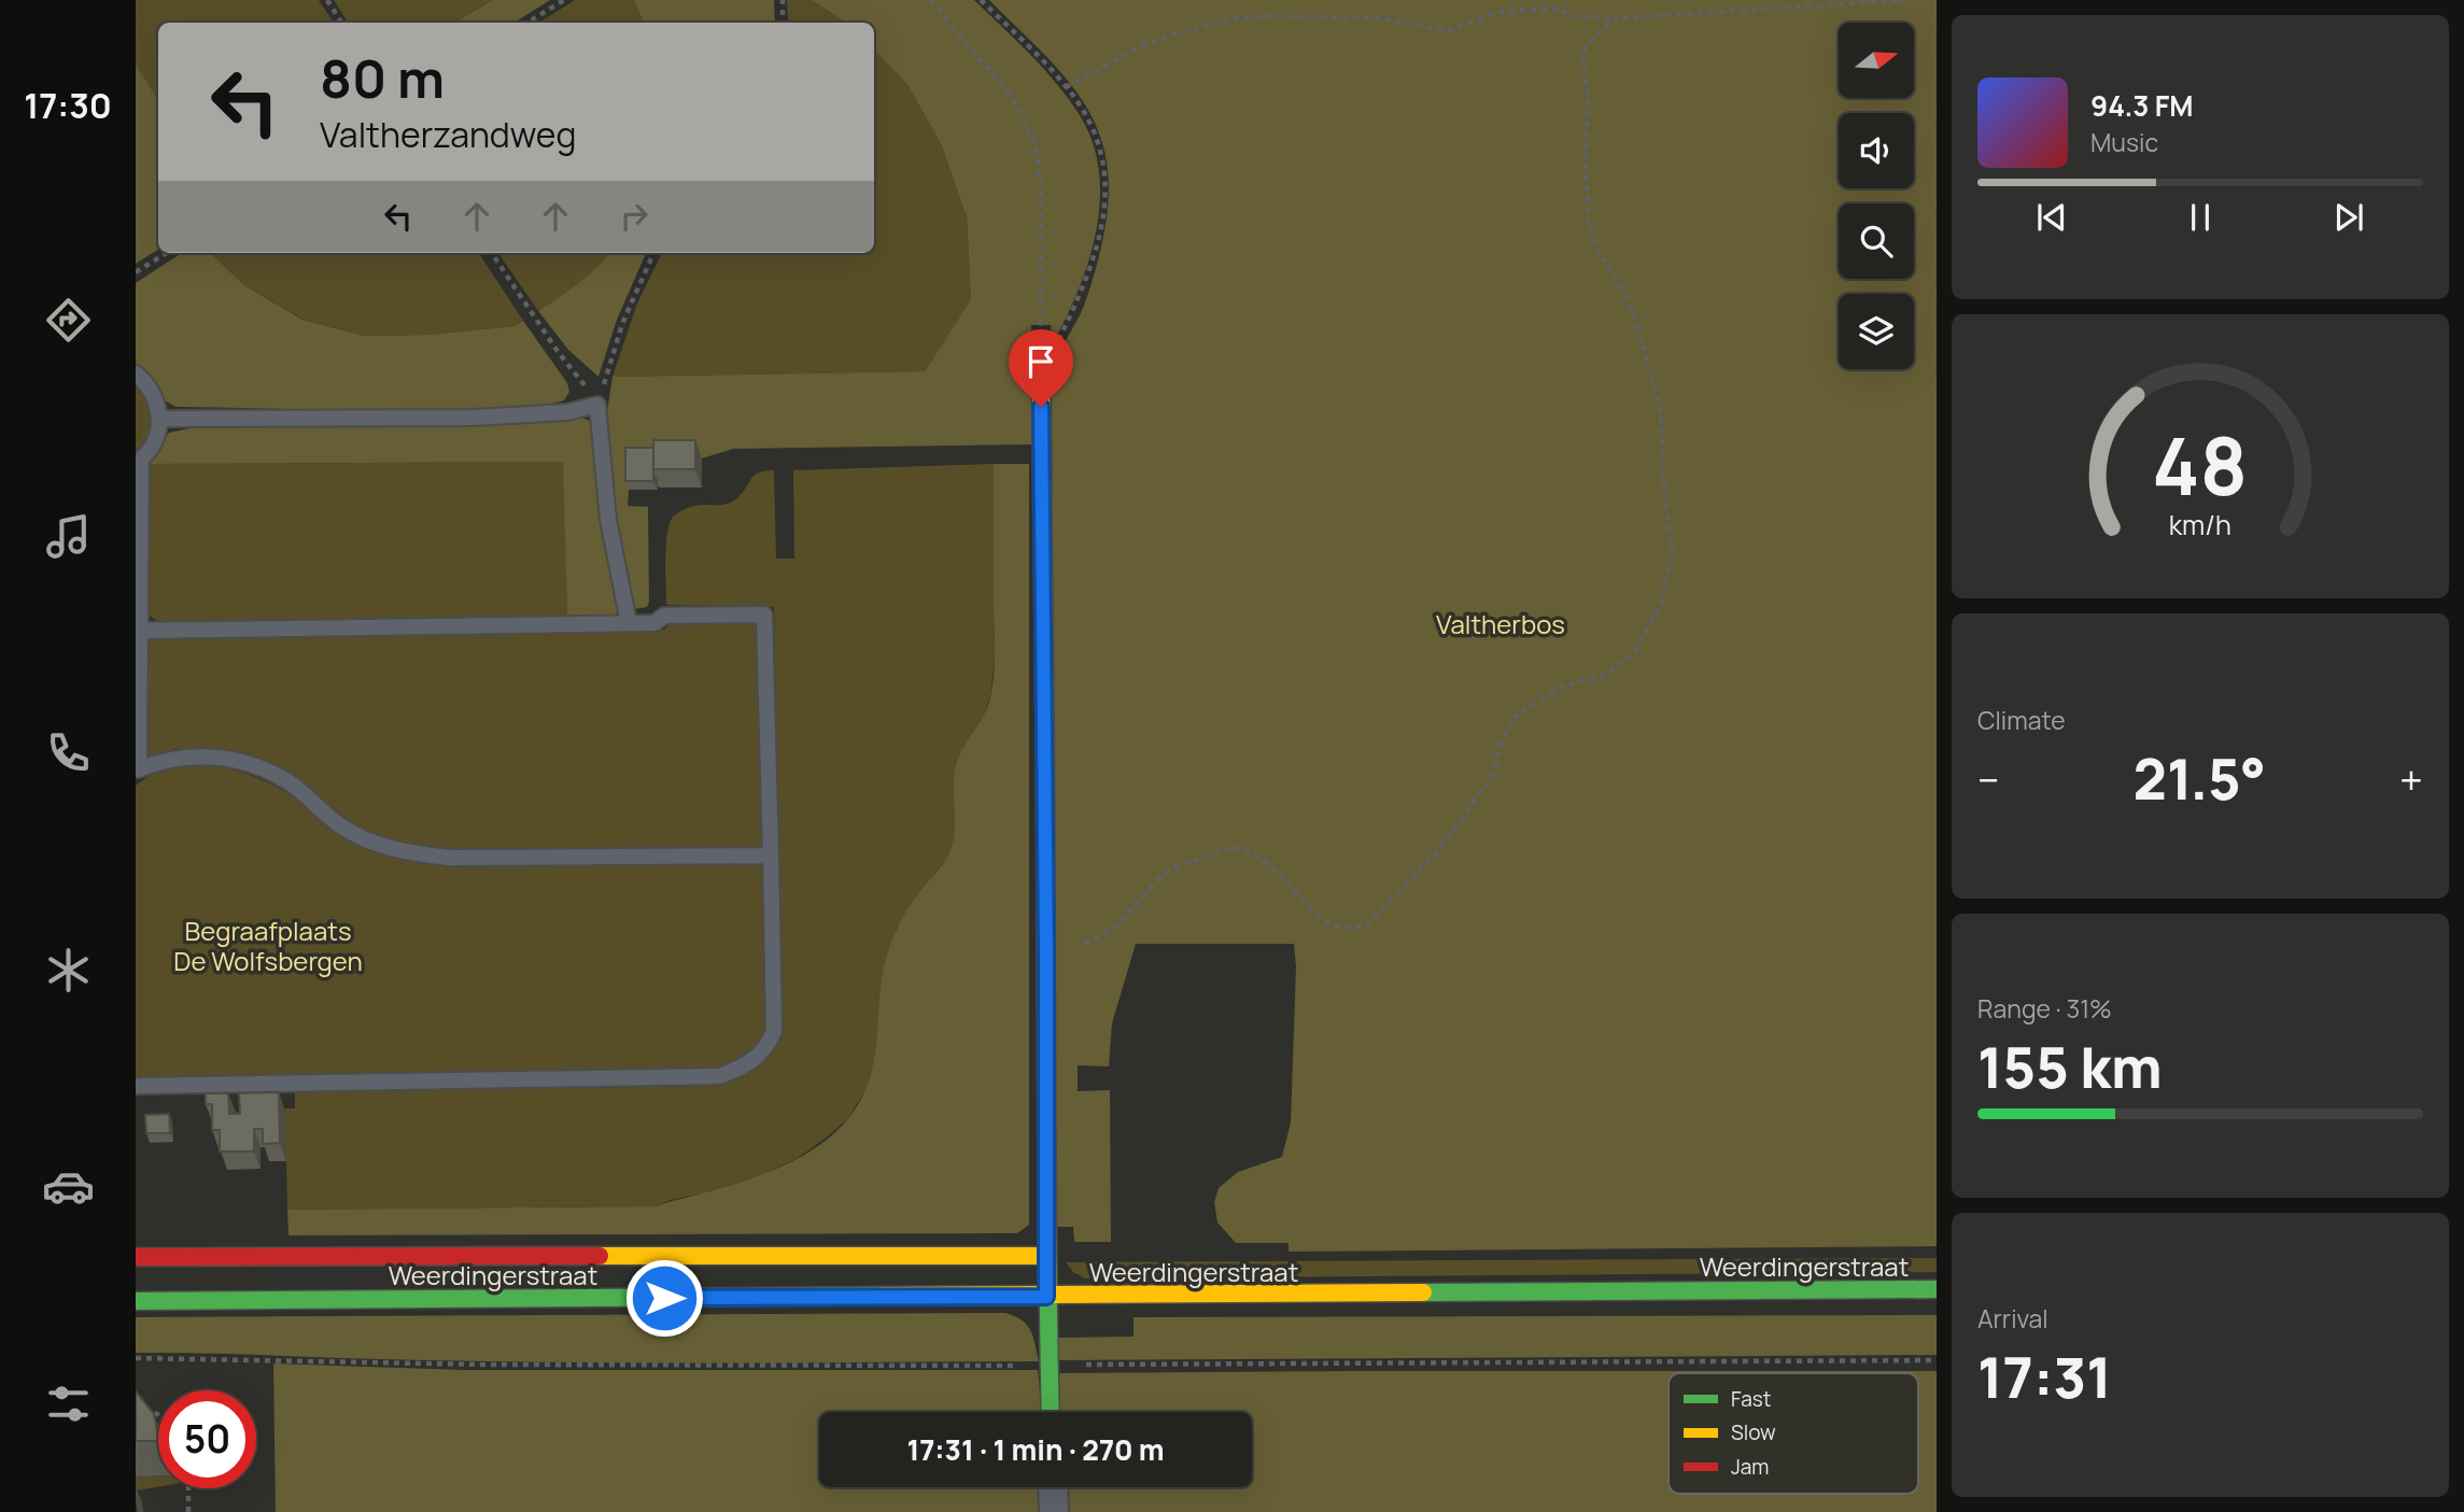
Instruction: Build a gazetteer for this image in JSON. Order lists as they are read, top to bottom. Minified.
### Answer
{"streets":{"street":["Weerdingerstraat"]},"parks":["Valtherbos","Begraafplaats De Wolfsbergen"],"legend":["Fast","Slow","Jam"],"north":"right","page":{"tabs":"17:30","turn":["80 m","Valtherzandweg"],"song":["94.3 FM","Music"],"tile":["Climate",["Range · 31%","155 km"],["Arrival","17:31"]],"heat":["−","21.5°","+"],"limit":"50","trip":"17:31 · 1 min · 270 m","gauge":["48","km/h"]}}
